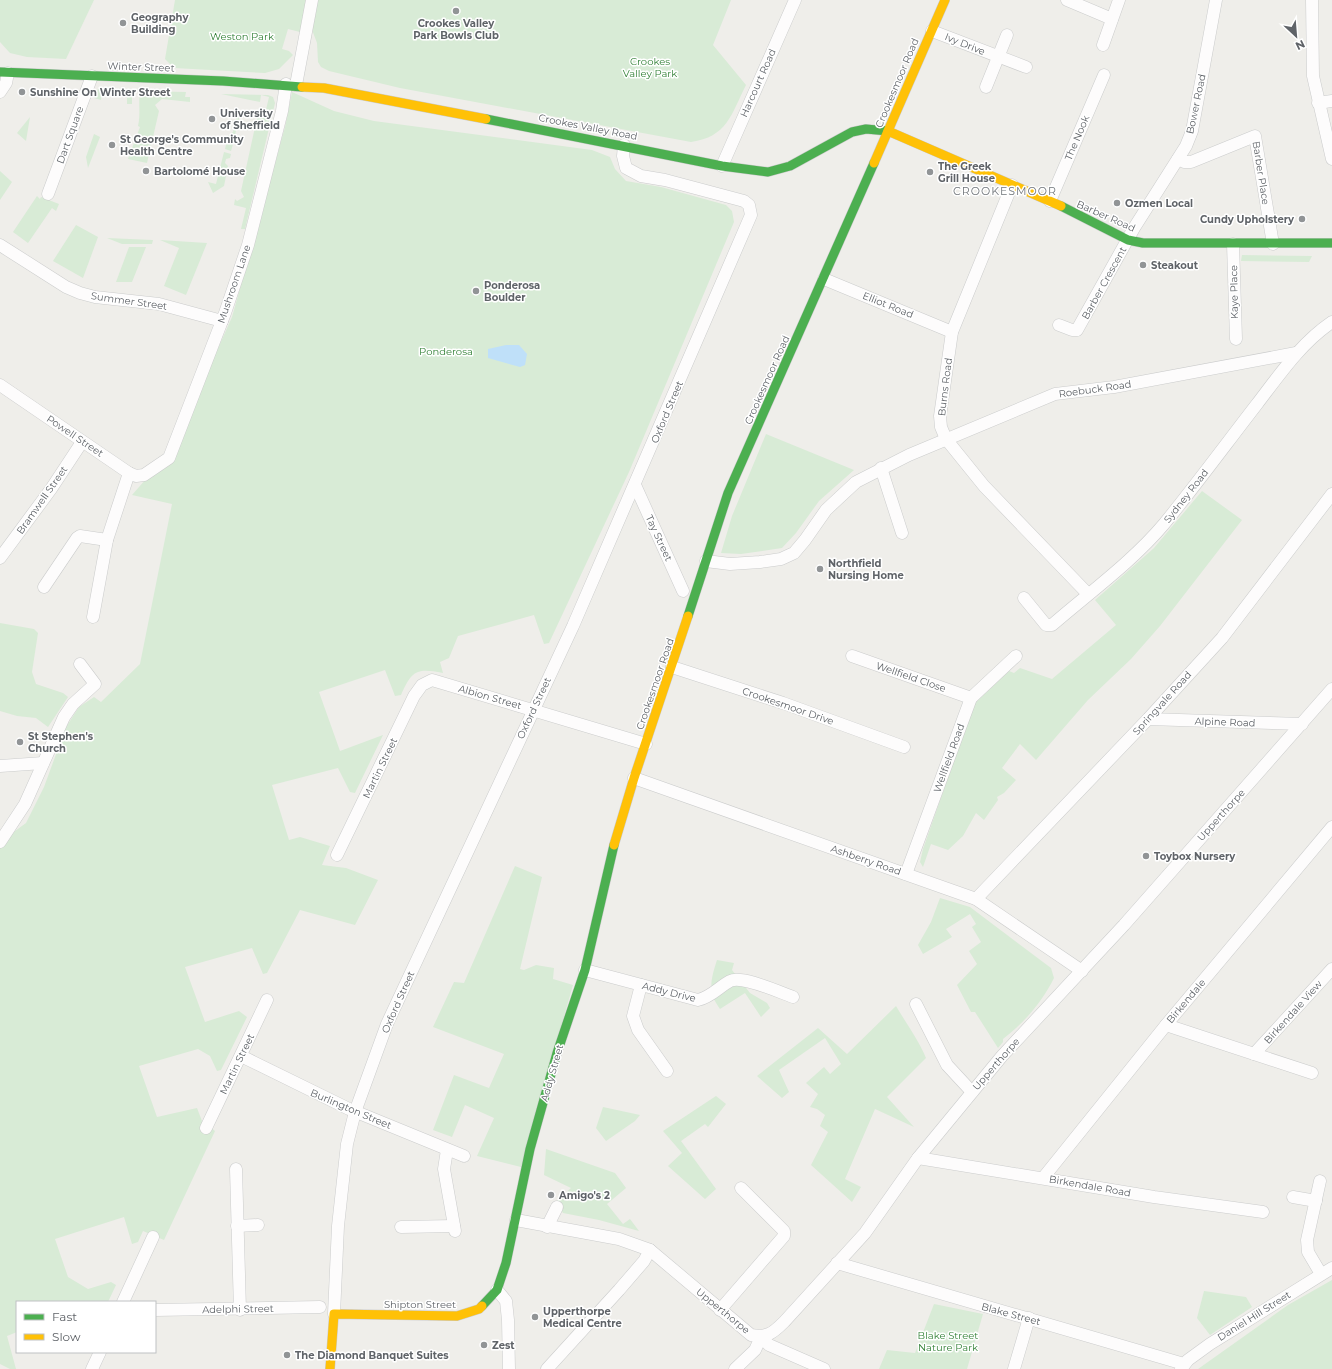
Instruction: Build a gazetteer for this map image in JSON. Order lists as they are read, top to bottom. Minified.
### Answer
{"streets":{"street":["Ivy Drive","Winter Street","Harcourt Road","Crookesmoor Road","Bower Road","Crookes Valley Road","Dart Square","The Nook","Barber Place","Barber Road","Barber Crescent","Mushroom Lane","Kaye Place","Summer Street","Elliot Road","Burns Road","Roebuck Road","Oxford Street","Powell Street","Sydney Road","Bramwell Street","Tay Street","Wellfield Close","Albion Street","Springvale Road","Crookesmoor Drive","Alpine Road","Wellfield Road","Martin Street","Upperthorpe","Ashberry Road","Addy Drive","Birkendale","Birkendale View","Addy Street","Burlington Street","Birkendale Road","Shipton Street","Adelphi Street","Blake Street","Daniel Hill Street"]},"crossings":[["Ivy Drive","Crookesmoor Road"],["Winter Street","Crookes Valley Road"],["Winter Street","Dart Square"],["Winter Street","Mushroom Lane"],["Harcourt Road","Crookes Valley Road"],["Crookesmoor Road","Crookes Valley Road"],["Crookesmoor Road","Barber Road"],["Crookesmoor Road","Elliot Road"],["Crookesmoor Road","Roebuck Road"],["Crookesmoor Road","Albion Street"],["Crookesmoor Road","Crookesmoor Drive"],["Crookesmoor Road","Ashberry Road"],["Crookesmoor Road","Addy Street"],["Bower Road","Barber Place"],["Bower Road","Barber Road"],["Bower Road","Barber Crescent"],["Crookes Valley Road","Barber Road"],["Crookes Valley Road","Mushroom Lane"],["Crookes Valley Road","Oxford Street"],["The Nook","Barber Road"],["Barber Place","Barber Road"],["Barber Road","Barber Crescent"],["Barber Road","Kaye Place"],["Barber Road","Burns Road"],["Mushroom Lane","Summer Street"],["Mushroom Lane","Powell Street"],["Elliot Road","Burns Road"],["Burns Road","Roebuck Road"],["Burns Road","Sydney Road"],["Roebuck Road","Sydney Road"],["Oxford Street","Tay Street"],["Oxford Street","Albion Street"],["Oxford Street","Burlington Street"],["Oxford Street","Shipton Street"],["Powell Street","Bramwell Street"],["Wellfield Close","Wellfield Road"],["Albion Street","Martin Street"],["Springvale Road","Alpine Road"],["Springvale Road","Ashberry Road"],["Alpine Road","Upperthorpe"],["Wellfield Road","Ashberry Road"],["Martin Street","Burlington Street"],["Upperthorpe","Ashberry Road"],["Upperthorpe","Addy Street"],["Upperthorpe","Birkendale Road"],["Upperthorpe","Blake Street"],["Ashberry Road","Addy Street"],["Addy Drive","Addy Street"],["Birkendale","Birkendale View"],["Birkendale","Birkendale Road"],["Addy Street","Shipton Street"],["Blake Street","Daniel Hill Street"]],"districts":["CROOKESMOOR"],"parks":["Weston Park","Crookes Valley Park","Ponderosa","Blake Street Nature Park"],"places":["Crookes Valley Park Bowls Club","Geography Building","Sunshine On Winter Street","University of Sheffield","St George's Community Health Centre","Bartolomé House","The Greek Grill House","Ozmen Local","Cundy Upholstery","Steakout","Ponderosa Boulder","Northfield Nursing Home","St Stephen's Church","Toybox Nursery","Amigo's 2","Upperthorpe Medical Centre","Zest","The Diamond Banquet Suites"],"legend":["Fast","Slow"],"north":"bottom right"}
